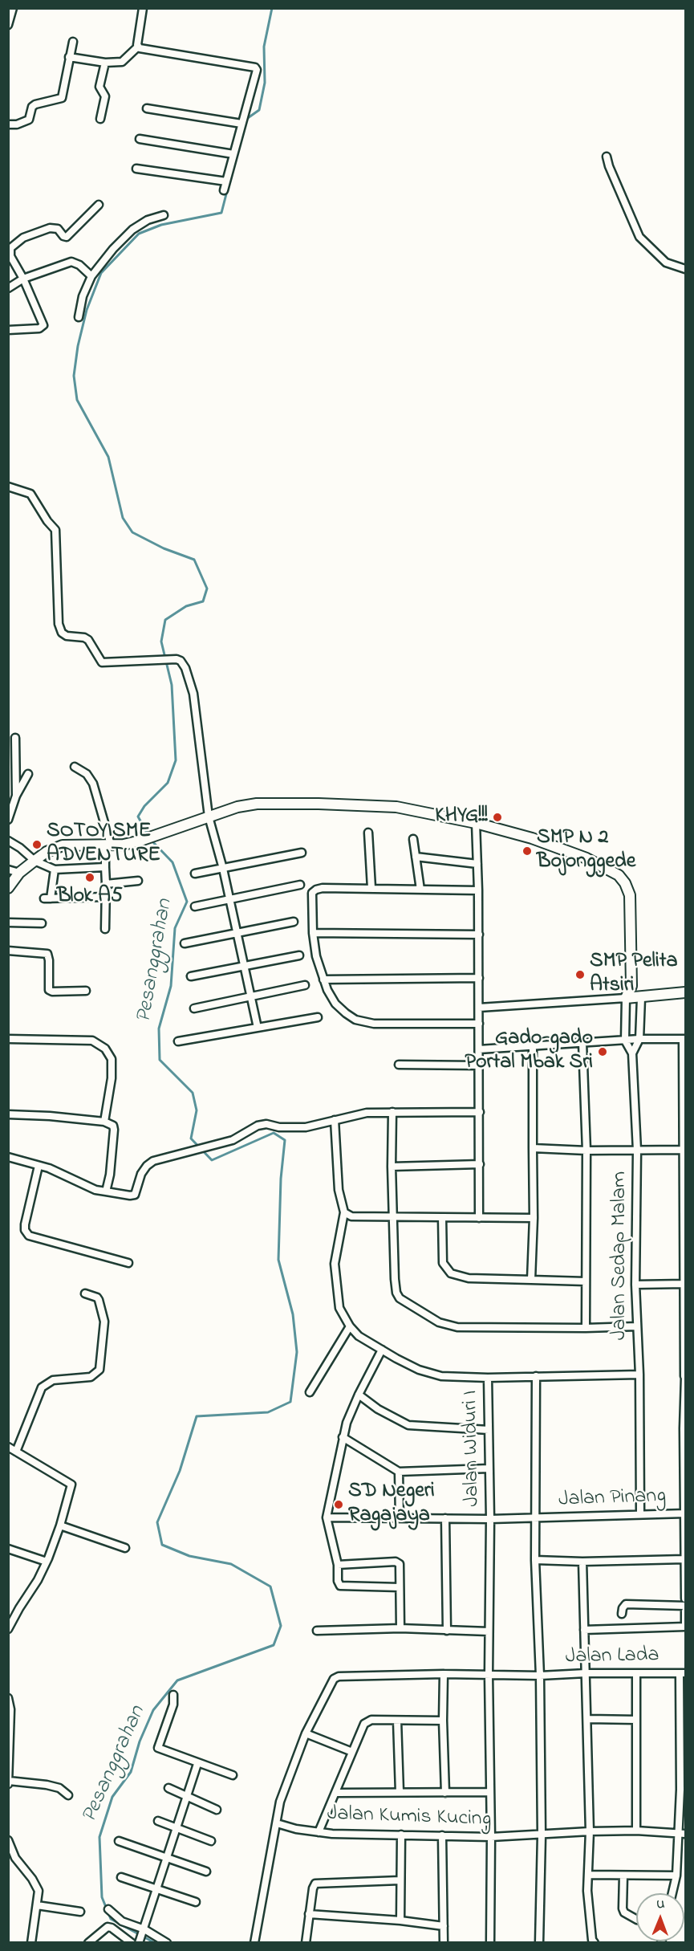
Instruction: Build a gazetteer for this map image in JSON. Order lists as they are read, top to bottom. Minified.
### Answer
{"streets":{"street":["Jalan Sedap Malam","Jalan Widuri I","Jalan Pinang","Jalan Lada","Jalan Kumis Kucing"]},"crossings":[["Jalan Sedap Malam","Jalan Pinang"],["Jalan Widuri I","Jalan Pinang"],["Jalan Widuri I","Jalan Lada"],["Jalan Widuri I","Jalan Kumis Kucing"]],"water":["Pesanggrahan"],"places":["KHYG!!!","SOTOYISME ADVENTURE","SMP N 2 Bojonggede","Blok A5","SMP Pelita Atsiri","Gado-gado Portal Mbak Sri","SD Negeri Ragajaya"],"north":"top"}
